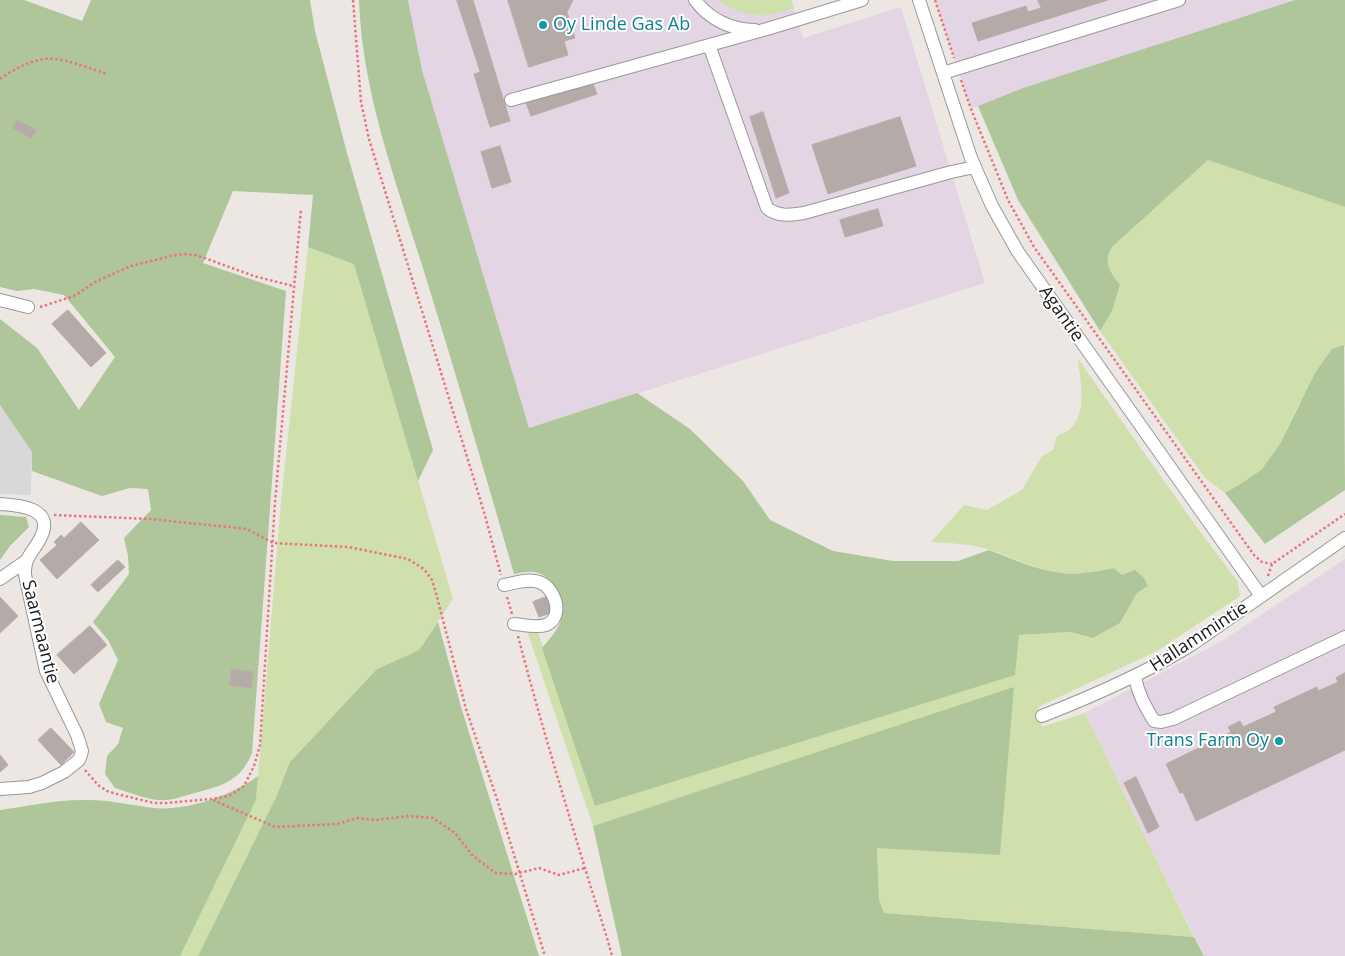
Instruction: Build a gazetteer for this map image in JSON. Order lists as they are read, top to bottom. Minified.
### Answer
{"streets":{"street":["Agantie","Saarmaantie","Hallammintie"]},"crossings":[["Agantie","Hallammintie"]],"places":["Oy Linde Gas Ab","Trans Farm Oy"]}
